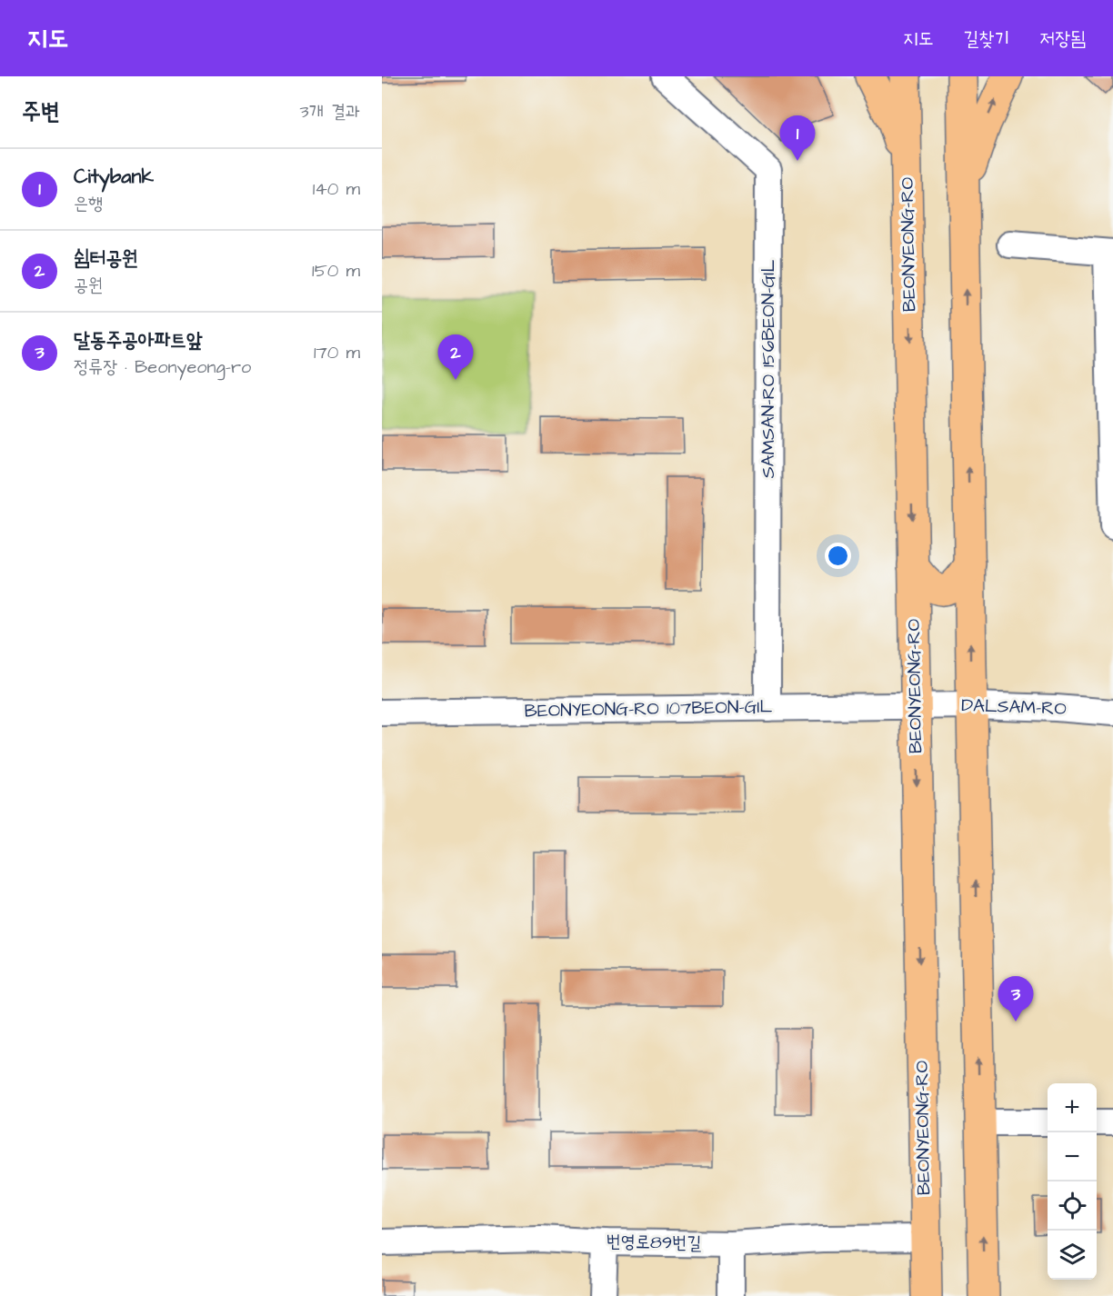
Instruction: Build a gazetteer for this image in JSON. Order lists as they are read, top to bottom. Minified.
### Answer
{"streets":{"main road":["BEONYEONG-RO"],"street":["SAMSAN-RO 156BEON-GIL","DALSAM-RO","BEONYEONG-RO 107BEON-GIL","번영로89번길"]},"crossings":[["BEONYEONG-RO","DALSAM-RO"],["BEONYEONG-RO","BEONYEONG-RO 107BEON-GIL"],["BEONYEONG-RO","번영로89번길"],["SAMSAN-RO 156BEON-GIL","BEONYEONG-RO 107BEON-GIL"],["DALSAM-RO","BEONYEONG-RO 107BEON-GIL"]],"page":{"header":"지도","nav":["지도","길찾기","저장됨"],"heading":["주변","3개 결과"],"pins":["1","2","3"],"list":[{"mark":"1","name":"Citybank","note":"은행","value":"140 m"},{"mark":"2","name":"쉼터공원","note":"공원","value":"150 m"},{"mark":"3","name":"달동주공아파트앞","note":"정류장 · Beonyeong-ro","value":"170 m"}],"map_buttons":["+","−"]}}
